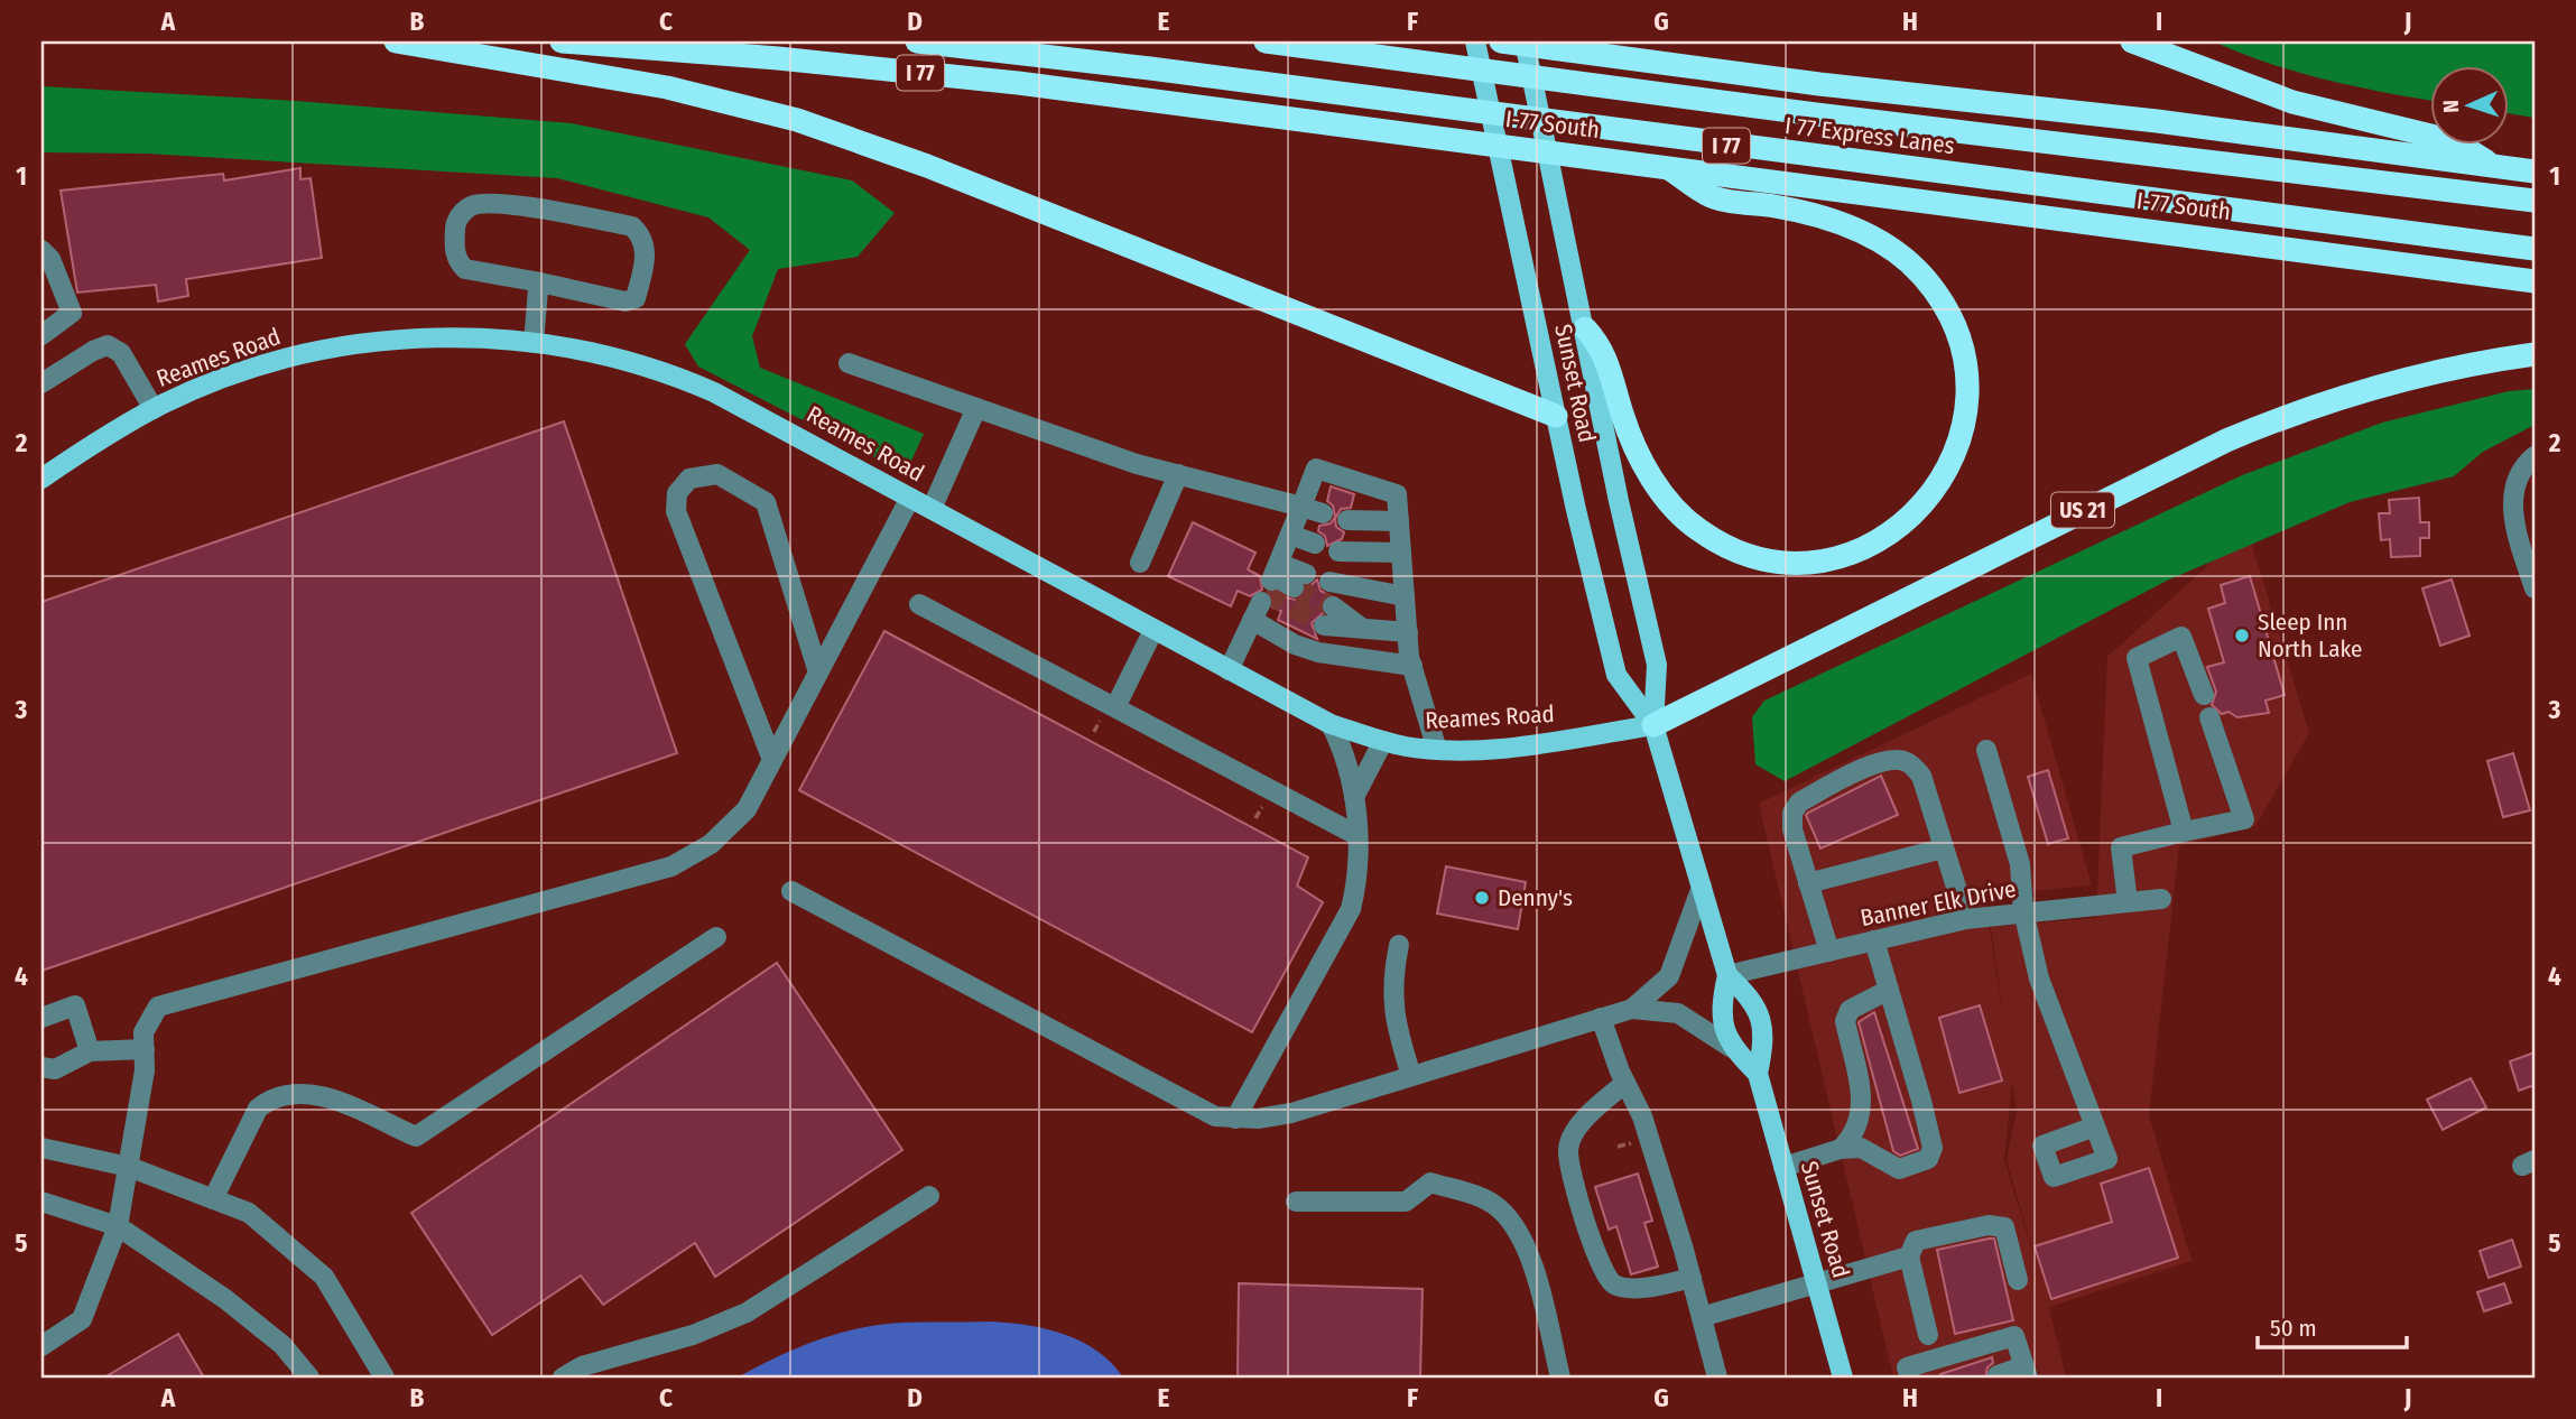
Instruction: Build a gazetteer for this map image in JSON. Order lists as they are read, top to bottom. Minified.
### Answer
{"streets":{"highway":["I 77","I-77 South","I 77 Express Lanes","US 21"],"main road":["Reames Road","Sunset Road"],"street":["Banner Elk Drive"]},"crossings":[["Reames Road","Sunset Road"],["Reames Road","US 21"],["Sunset Road","US 21"],["Sunset Road","Banner Elk Drive"]],"places":["Sleep Inn North Lake","Denny's"],"scale_bar":"50 m","north":"left","grid":{"columns":["A","B","C","D","E","F","G","H","I","J"],"rows":["1","2","3","4","5"]}}
